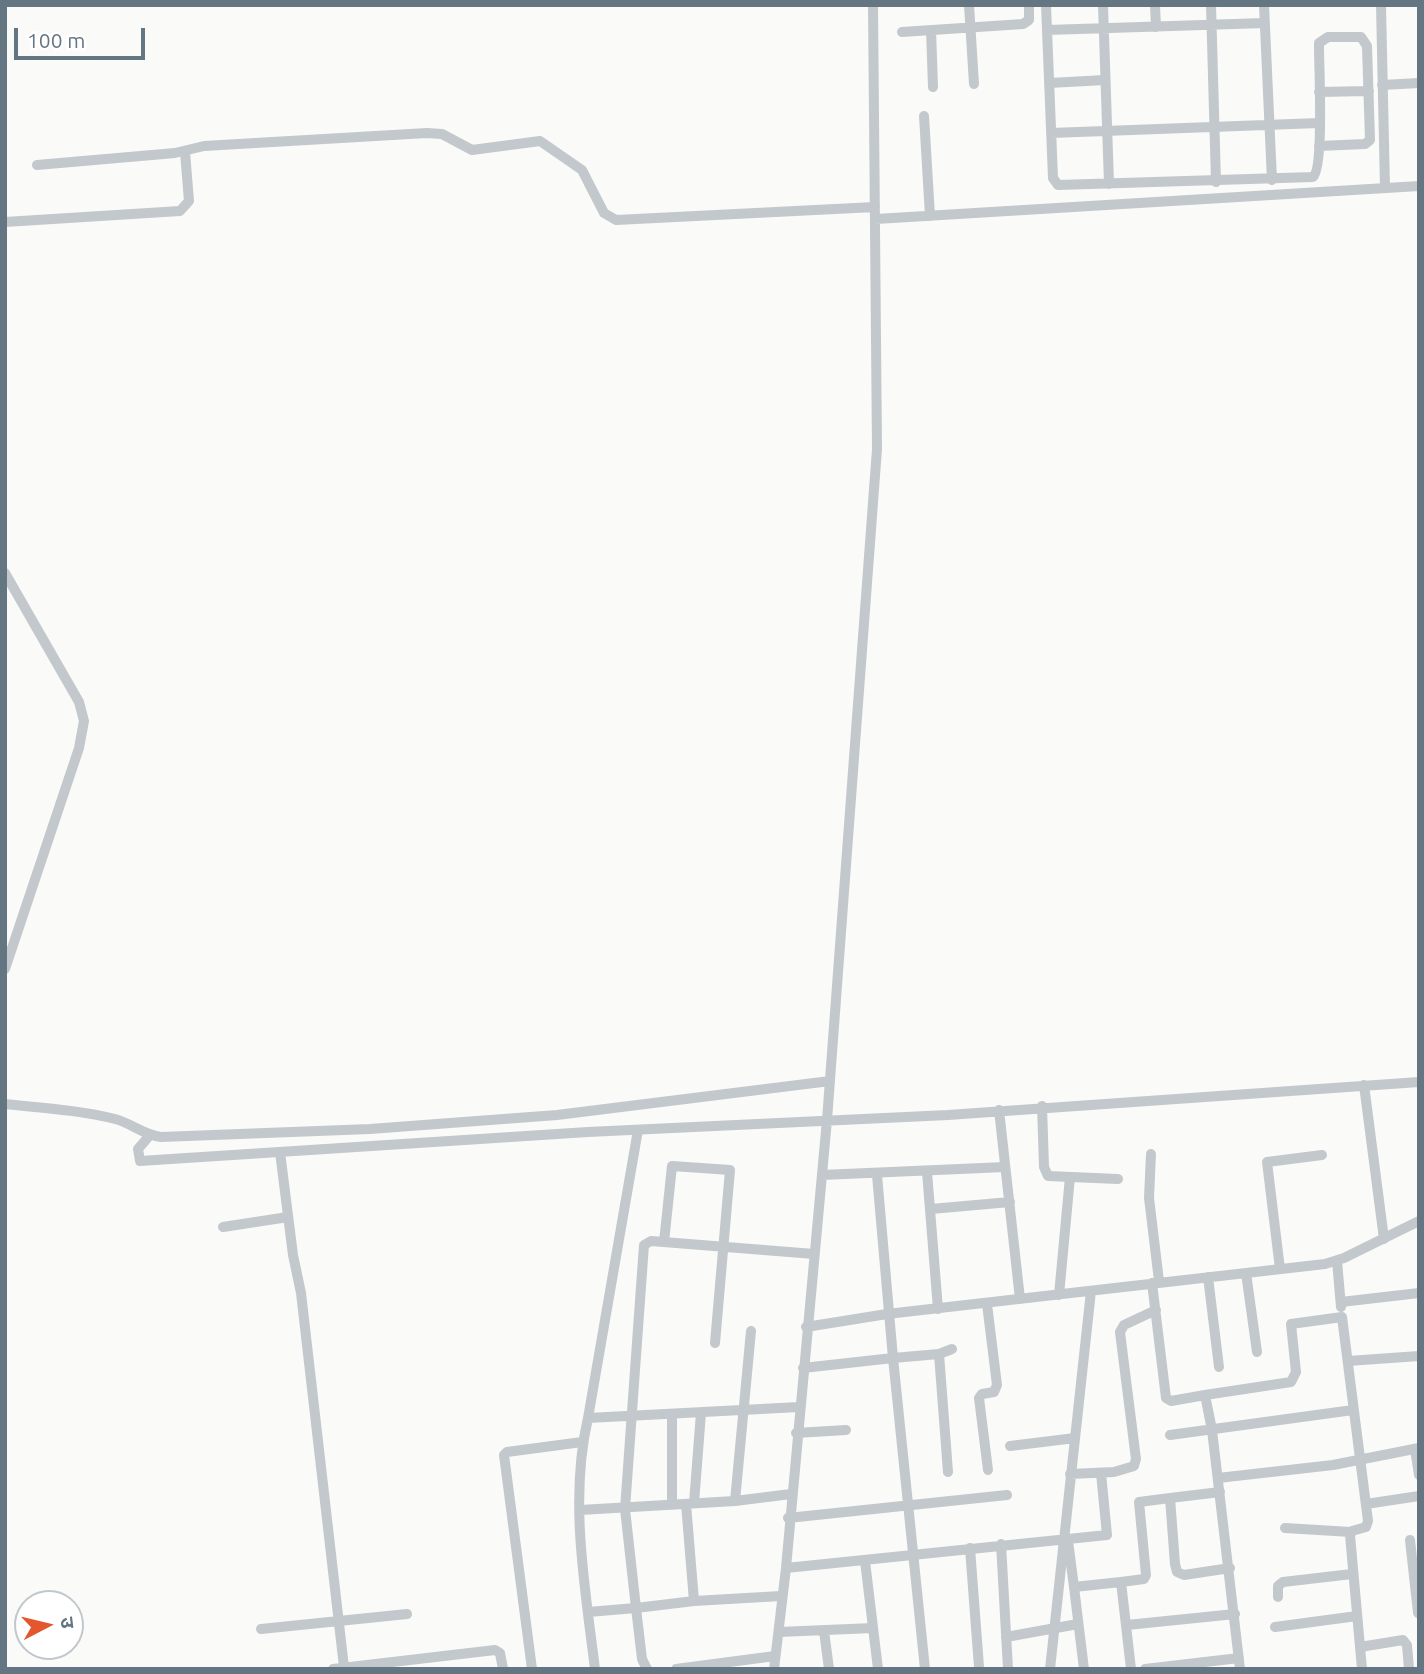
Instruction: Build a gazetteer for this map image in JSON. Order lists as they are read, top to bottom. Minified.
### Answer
{"scale_bar":"100 m","north":"right"}
